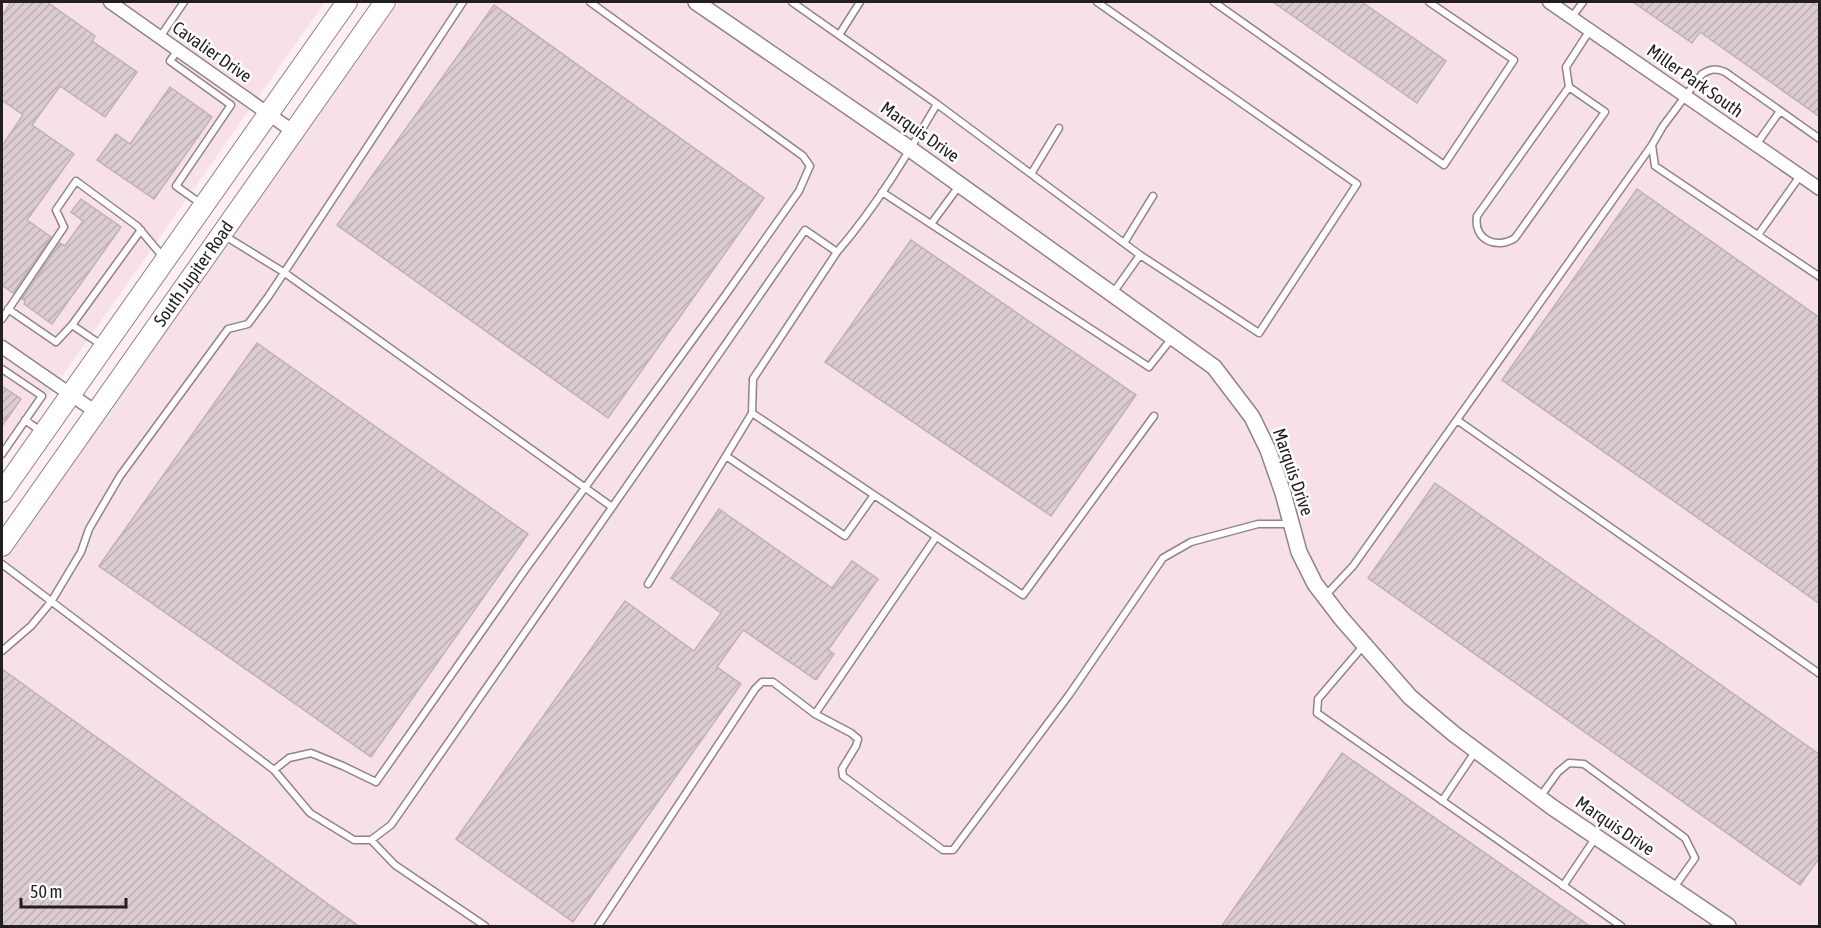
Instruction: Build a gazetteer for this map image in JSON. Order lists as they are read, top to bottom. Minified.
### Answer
{"streets":{"main road":["South Jupiter Road"],"street":["Cavalier Drive","Miller Park South","Marquis Drive"]},"crossings":[["Cavalier Drive","South Jupiter Road"]],"scale_bar":"50 m"}
